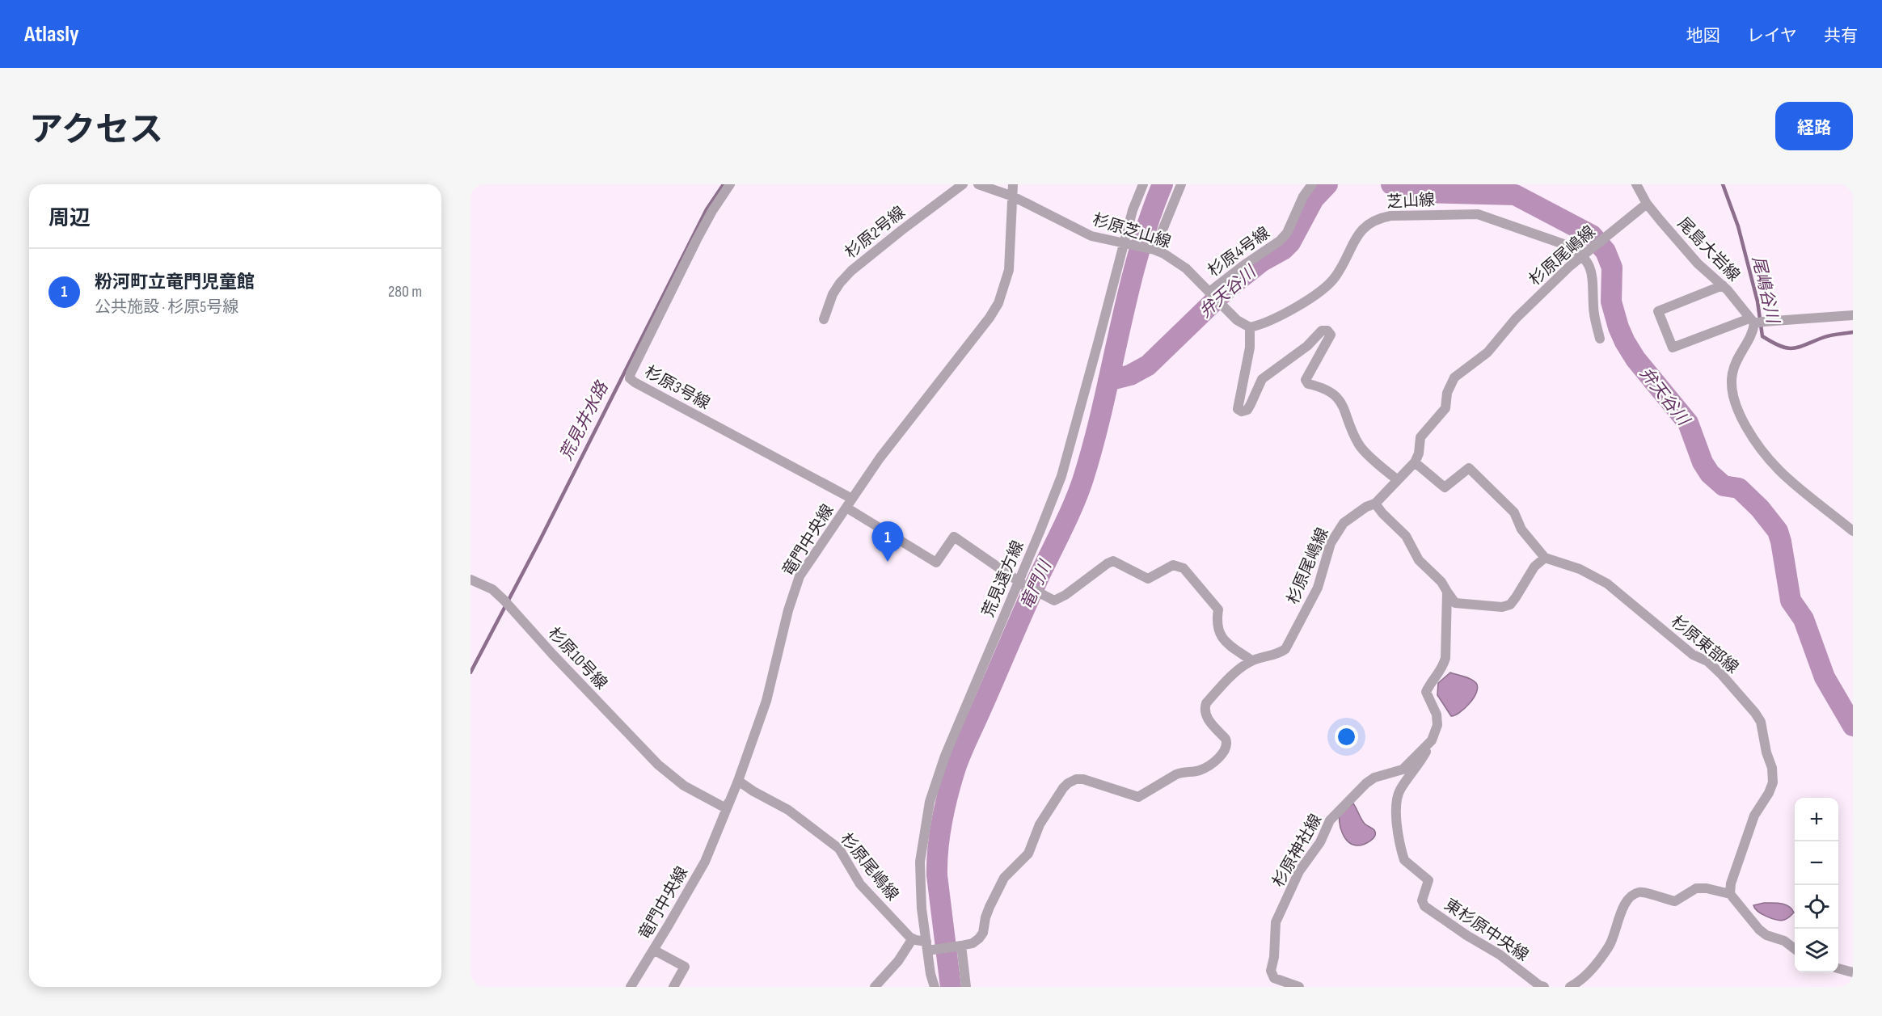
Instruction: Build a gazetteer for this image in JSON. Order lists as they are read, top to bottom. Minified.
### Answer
{"streets":{"street":["芝山線","杉原芝山線","杉原2号線","尾島大岩線","杉原4号線","杉原尾嶋線","杉原3号線","竜門中央線","荒見遠方線","杉原東部線","杉原10号線","杉原神社線","東杉原中央線"]},"crossings":[["芝山線","杉原芝山線"],["芝山線","杉原尾嶋線"],["杉原芝山線","杉原4号線"],["杉原芝山線","竜門中央線"],["杉原芝山線","荒見遠方線"],["尾島大岩線","杉原尾嶋線"],["杉原尾嶋線","竜門中央線"],["杉原尾嶋線","荒見遠方線"],["杉原3号線","竜門中央線"],["竜門中央線","杉原10号線"],["杉原神社線","東杉原中央線"]],"water":["尾嶋谷川","弁天谷川","荒見井水路","竜門川"],"page":{"header":"Atlasly","nav":["地図","レイヤ","共有"],"title":"アクセス","buttons":"経路","heading":"周辺","list":[{"mark":"1","name":"粉河町立竜門児童館","note":"公共施設 · 杉原5号線","value":"280 m"}],"pins":"1","map_buttons":["+","−"]}}
